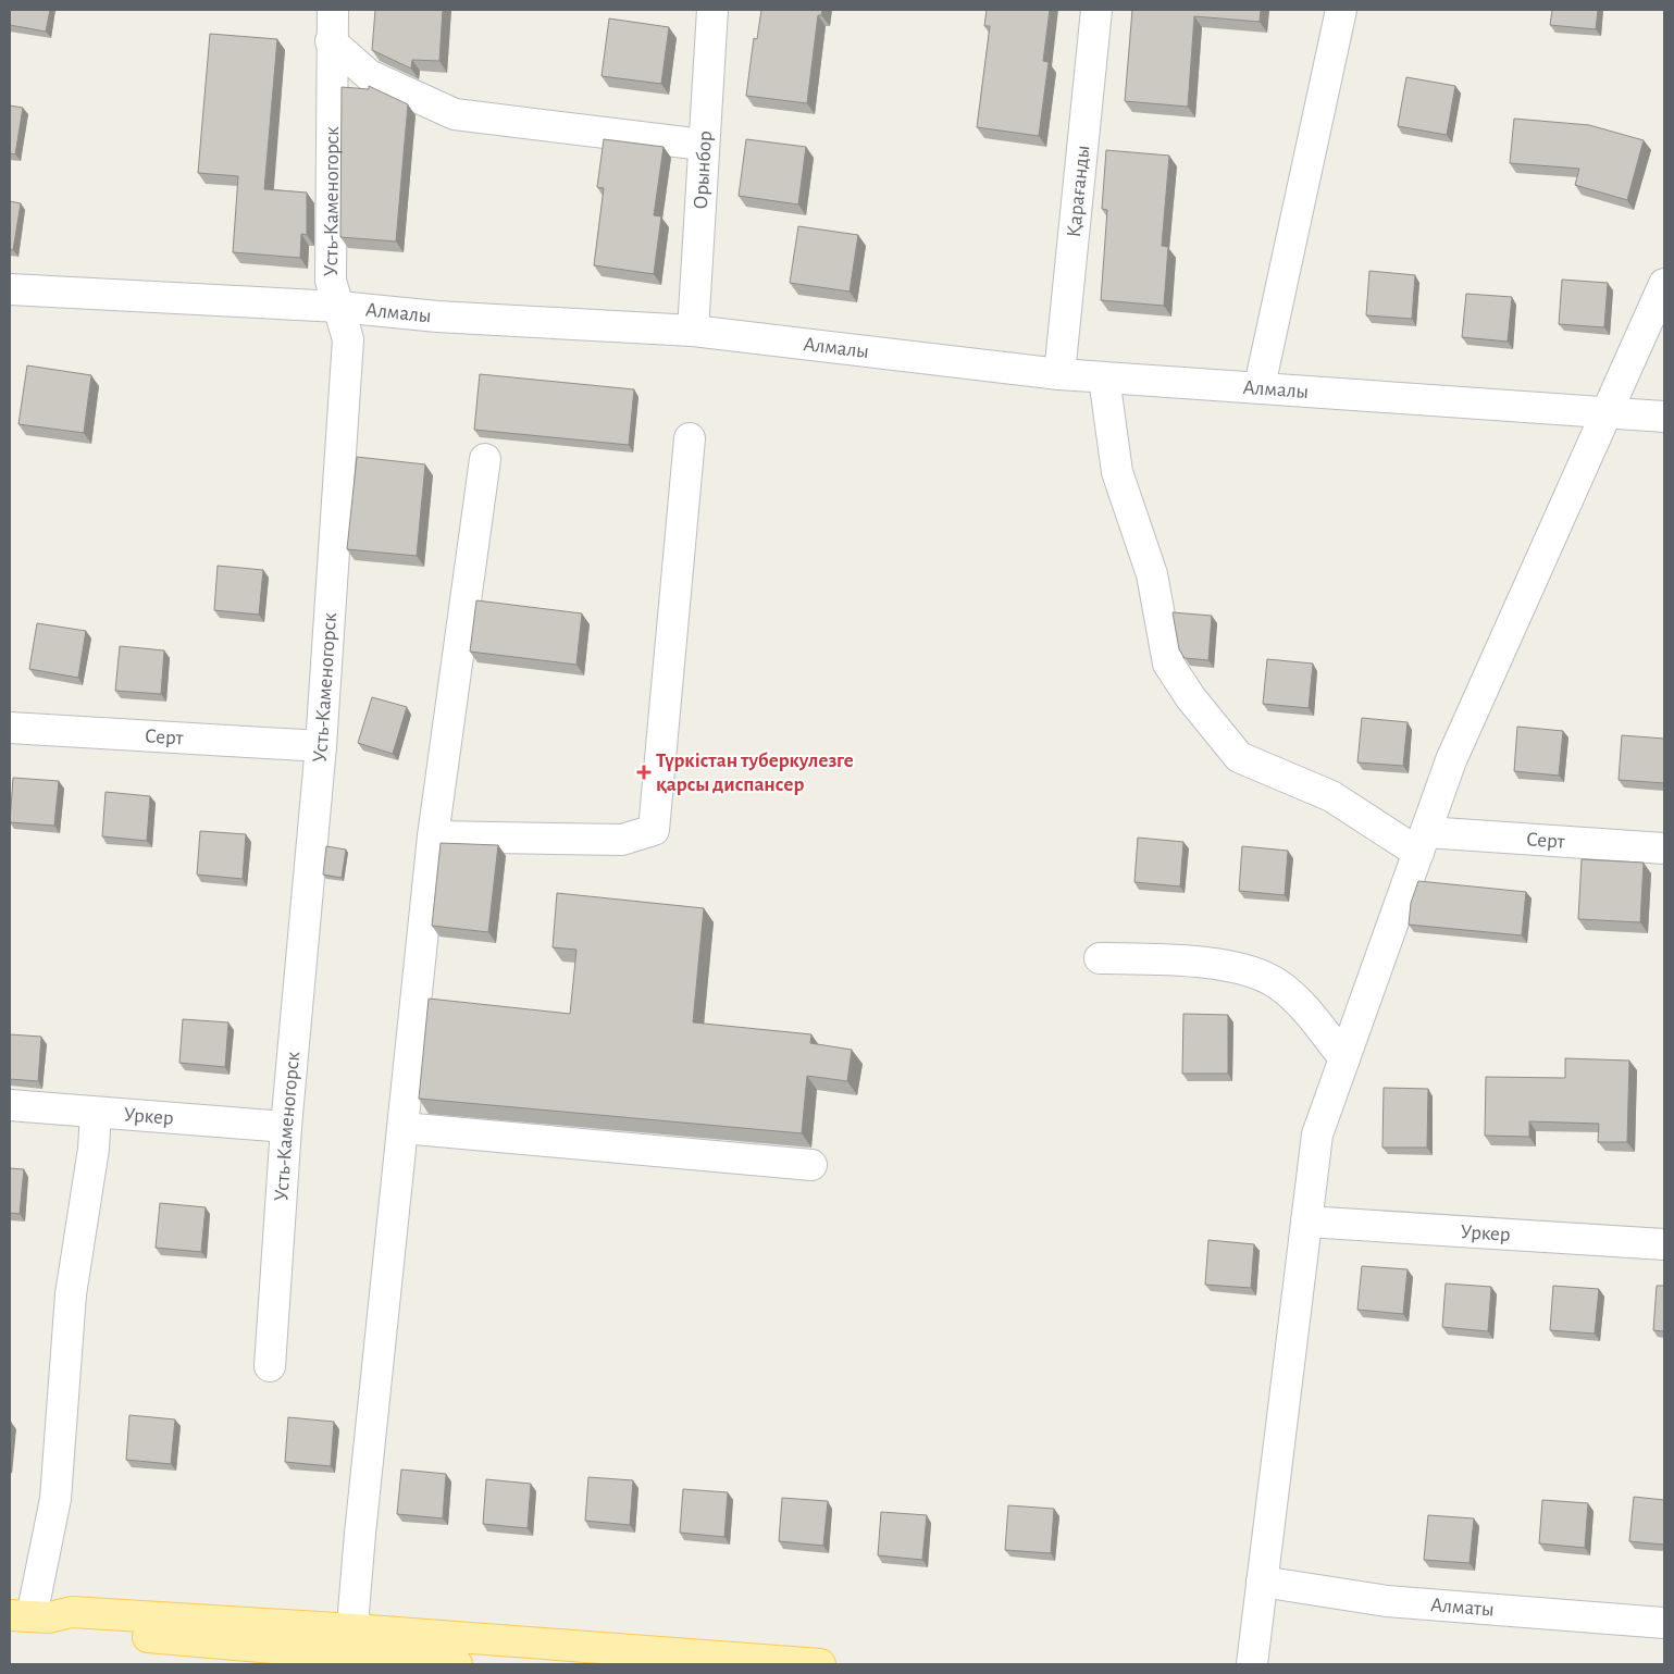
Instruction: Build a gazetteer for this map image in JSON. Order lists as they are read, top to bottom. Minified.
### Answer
{"streets":{"street":["Орынбор","Қарағанды","Усть-Каменогорск","Алмалы","Серт","Уркер","Алматы"]},"crossings":[["Орынбор","Алмалы"],["Қарағанды","Алмалы"],["Усть-Каменогорск","Алмалы"],["Усть-Каменогорск","Серт"],["Усть-Каменогорск","Уркер"]],"places":{"health":["Түркістан туберкулезге қарсы диспансер"]}}
